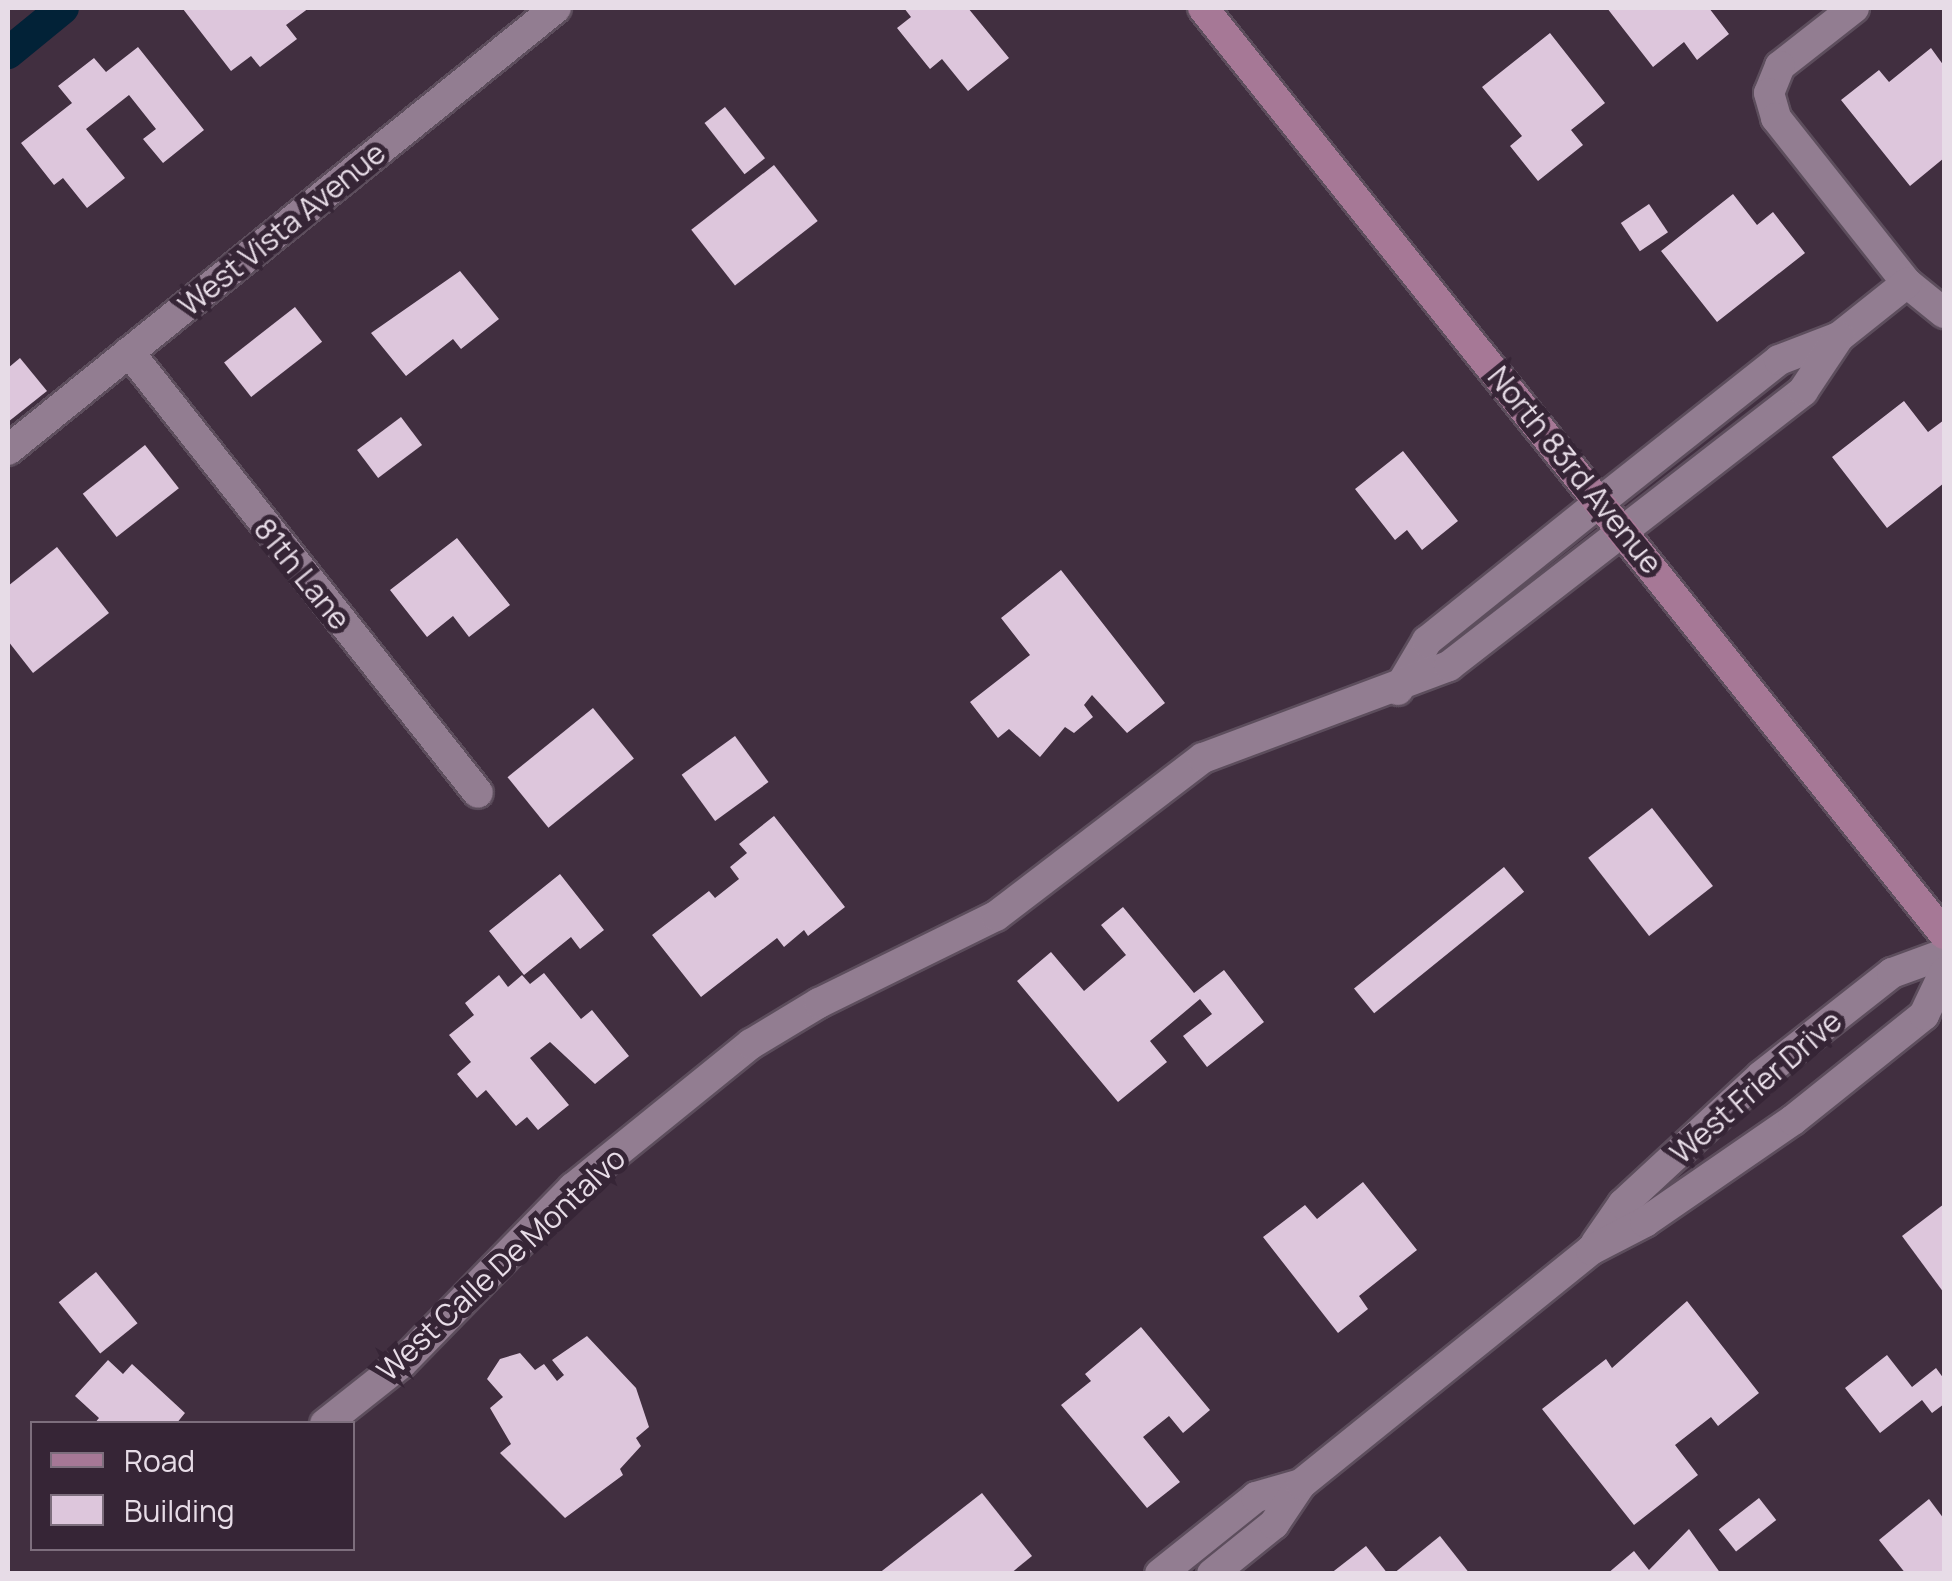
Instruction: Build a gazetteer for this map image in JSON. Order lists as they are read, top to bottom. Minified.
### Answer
{"streets":{"main road":["North 83rd Avenue"],"street":["West Vista Avenue","81th Lane","West Frier Drive","West Calle De Montalvo"]},"crossings":[["West Vista Avenue","81th Lane"],["North 83rd Avenue","West Calle De Montalvo"]],"legend":["Road","Building"]}
